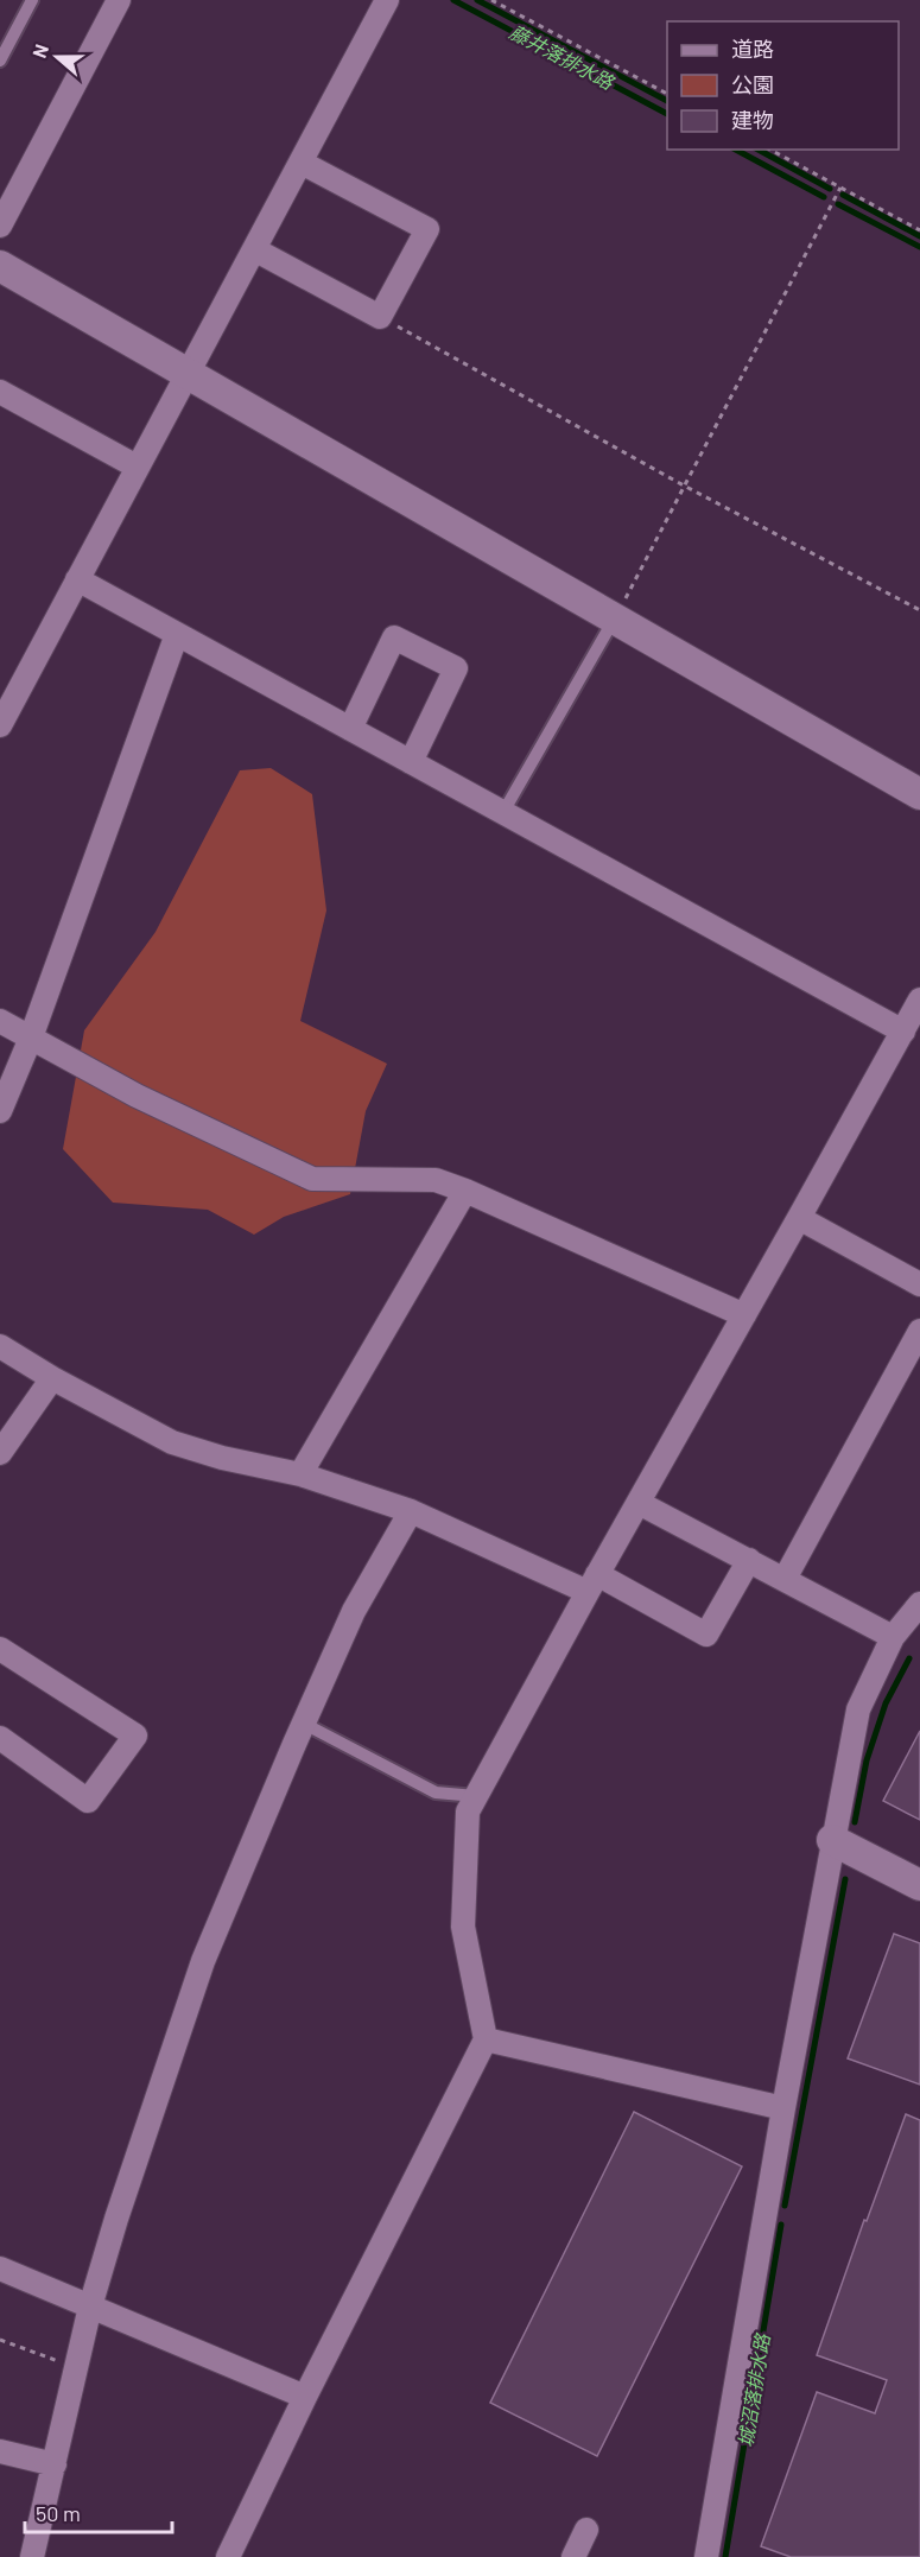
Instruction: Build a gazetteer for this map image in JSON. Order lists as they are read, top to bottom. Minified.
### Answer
{"water":["藤井落排水路","城沼落排水路"],"legend":["道路","公園","建物"],"scale_bar":"50 m","north":"left"}
